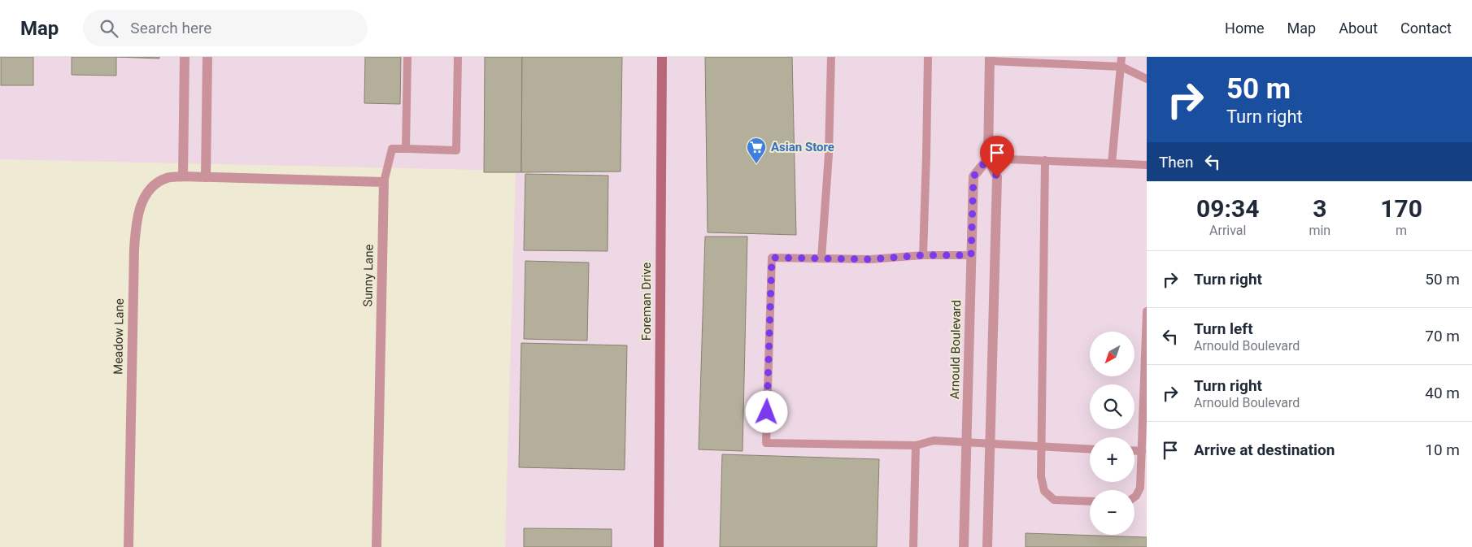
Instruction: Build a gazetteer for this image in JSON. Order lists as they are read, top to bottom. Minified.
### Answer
{"streets":{"street":["Sunny Lane","Foreman Drive","Meadow Lane","Arnould Boulevard"]},"places":{"supermarket":["Asian Store"]},"north":"bottom left","page":{"header":"Map","search":"Search here","nav":["Home","Map","About","Contact"],"turn":["50 m","Turn right"],"then":"Then","eta":["09:34","Arrival","3","min","170","m"],"list":[{"name":"Turn right","value":"50 m"},{"name":"Turn left","note":"Arnould Boulevard","value":"70 m"},{"name":"Turn right","note":"Arnould Boulevard","value":"40 m"},{"name":"Arrive at destination","value":"10 m"}],"map_buttons":["+","−"]}}
